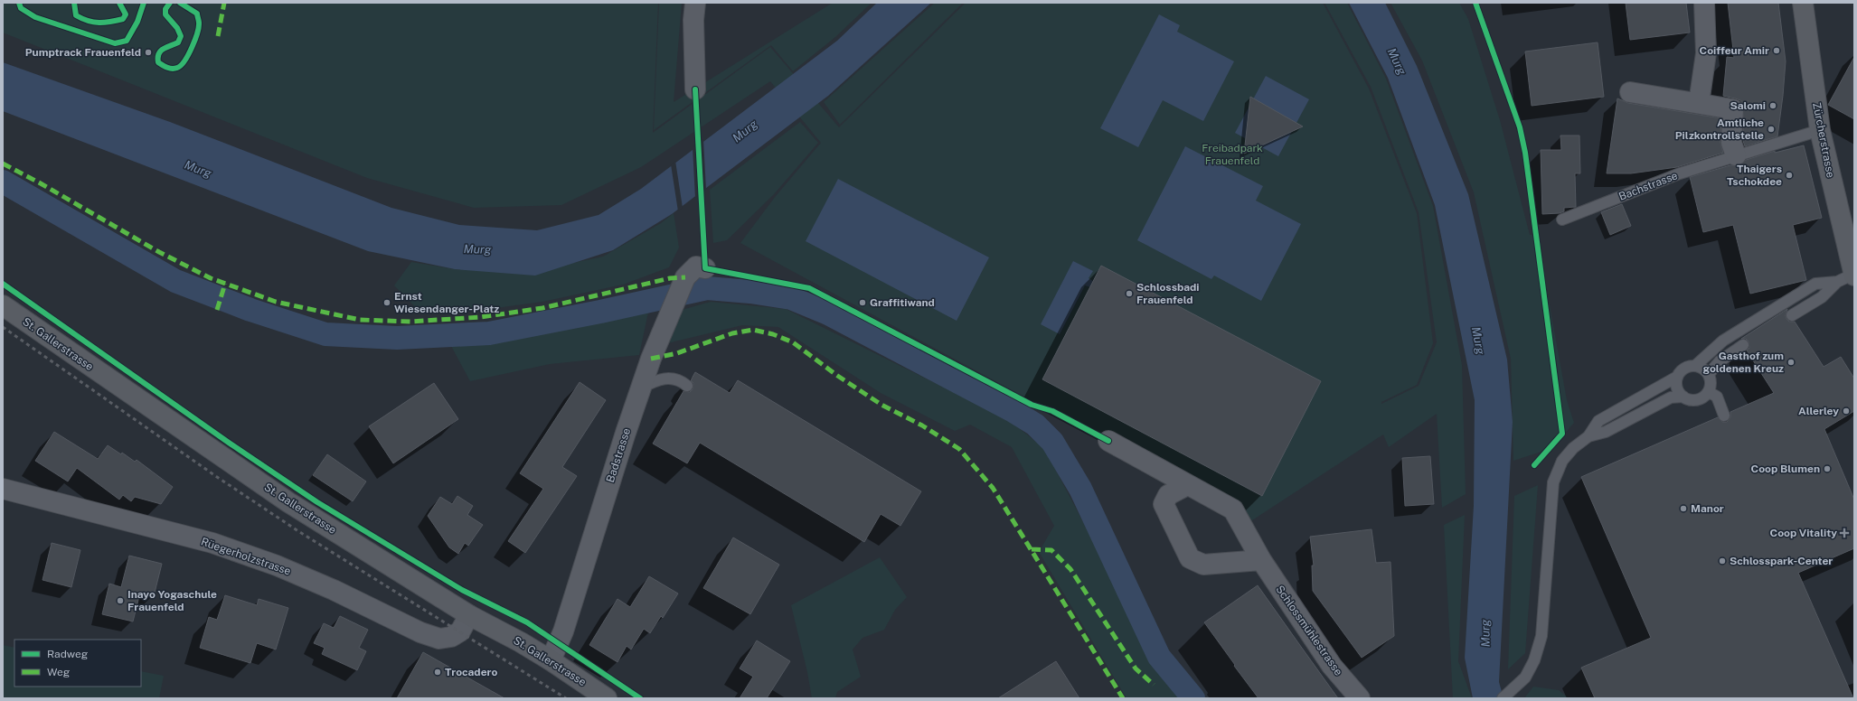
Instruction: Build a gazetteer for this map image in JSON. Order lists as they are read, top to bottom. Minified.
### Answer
{"streets":{"main road":["Zürcherstrasse","St. Gallerstrasse"],"street":["Badstrasse","Rüegerholzstrasse","Schlossmühlestrasse"],"lane":["Bachstrasse"]},"crossings":[["Zürcherstrasse","Bachstrasse"],["St. Gallerstrasse","Badstrasse"],["St. Gallerstrasse","Rüegerholzstrasse"]],"water":["Murg"],"parks":["Freibadpark Frauenfeld"],"places":{"other":["Coiffeur Amir","Pumptrack Frauenfeld","Salomi","Amtliche Pilzkontrollstelle","Thaigers Tschokdee","Schlossbadi Frauenfeld","Ernst Wiesendanger-Platz","Graffitiwand","Gasthof zum goldenen Kreuz","Allerley","Coop Blumen","Manor","Schlosspark-Center","Inayo Yogaschule Frauenfeld","Trocadero"],"health":["Coop Vitality"]},"legend":["Radweg","Weg"]}
